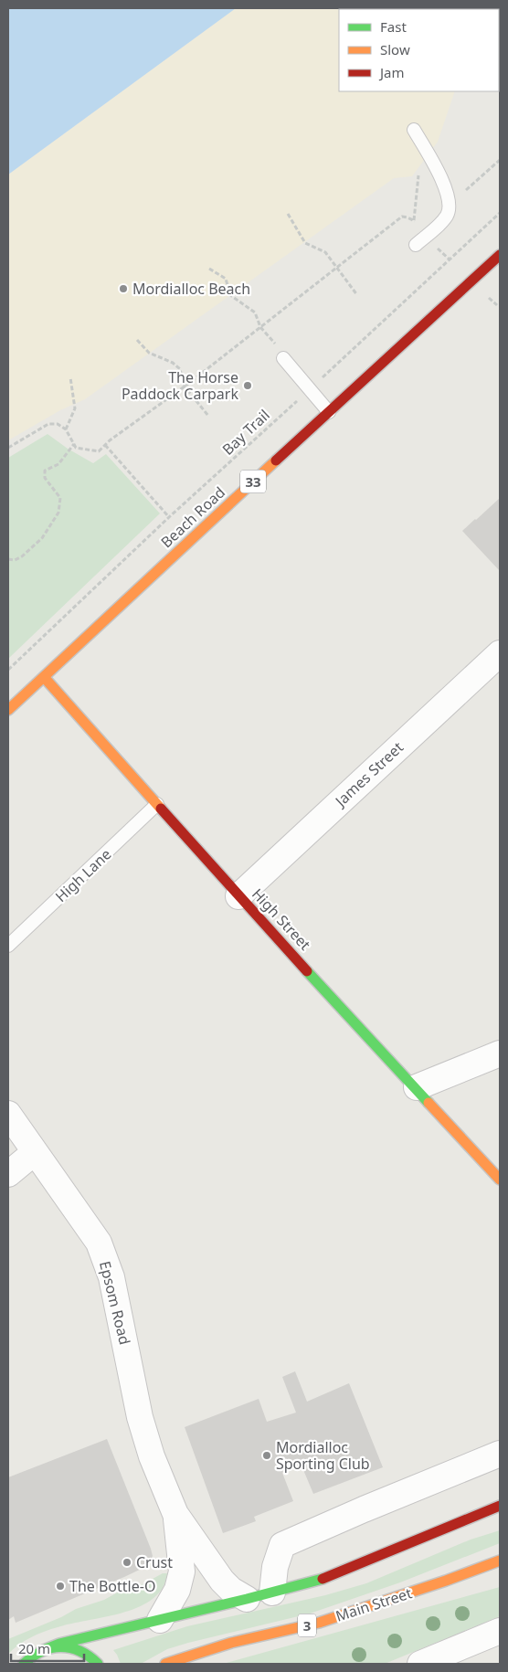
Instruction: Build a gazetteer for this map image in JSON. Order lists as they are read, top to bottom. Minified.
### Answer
{"streets":{"main road":["33","Beach Road","High Street","Main Street","3"],"street":["James Street","Epsom Road"],"lane":["High Lane"],"path":["Bay Trail"]},"crossings":[["Beach Road","High Street"],["James Street","High Street"],["High Lane","High Street"]],"places":["Mordialloc Beach","The Horse Paddock Carpark","Mordialloc Sporting Club","Crust","The Bottle-O"],"legend":["Fast","Slow","Jam"],"scale_bar":"20 m"}
